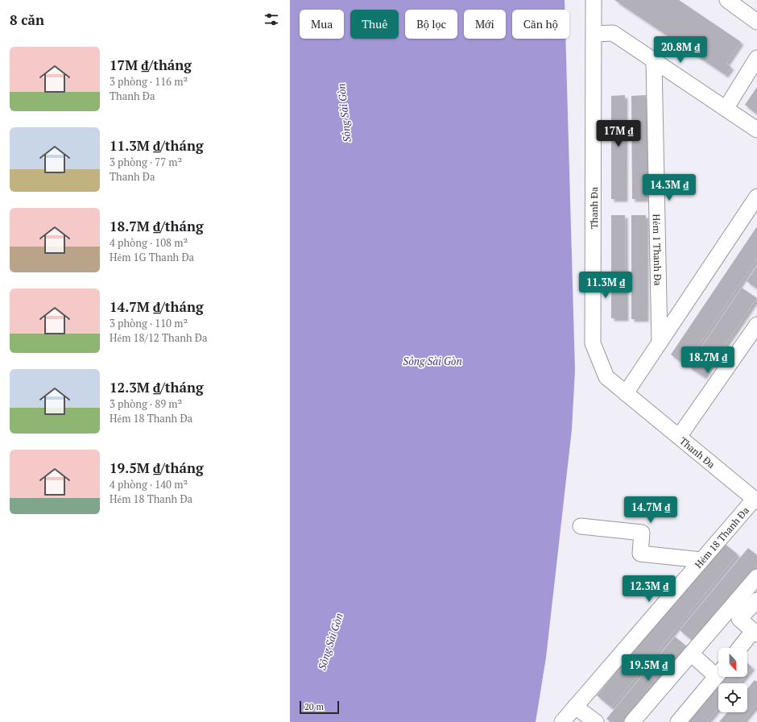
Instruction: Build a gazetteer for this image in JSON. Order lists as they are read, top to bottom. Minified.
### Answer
{"streets":{"street":["Thanh Đa","Hẻm 1 Thanh Đa","Hẻm 18 Thanh Đa"]},"crossings":[["Thanh Đa","Hẻm 18 Thanh Đa"]],"water":["Sông Sài Gòn"],"scale_bar":"20 m","north":"bottom","page":{"heading":"8 căn","chip":["Mua","Thuê","Bộ lọc","Mới","Căn hộ"],"price":["20.8M ₫","17M ₫","14.3M ₫","11.3M ₫","18.7M ₫","14.7M ₫","12.3M ₫","19.5M ₫"],"list":[{"name":"17M ₫/tháng","note":"3 phòng · 116 m² · Thanh Đa"},{"name":"11.3M ₫/tháng","note":"3 phòng · 77 m² · Thanh Đa"},{"name":"18.7M ₫/tháng","note":"4 phòng · 108 m² · Hẻm 1G Thanh Đa"},{"name":"14.7M ₫/tháng","note":"3 phòng · 110 m² · Hẻm 18/12 Thanh Đa"},{"name":"12.3M ₫/tháng","note":"3 phòng · 89 m² · Hẻm 18 Thanh Đa"},{"name":"19.5M ₫/tháng","note":"4 phòng · 140 m² · Hẻm 18 Thanh Đa"}],"scale":"20 m"}}
